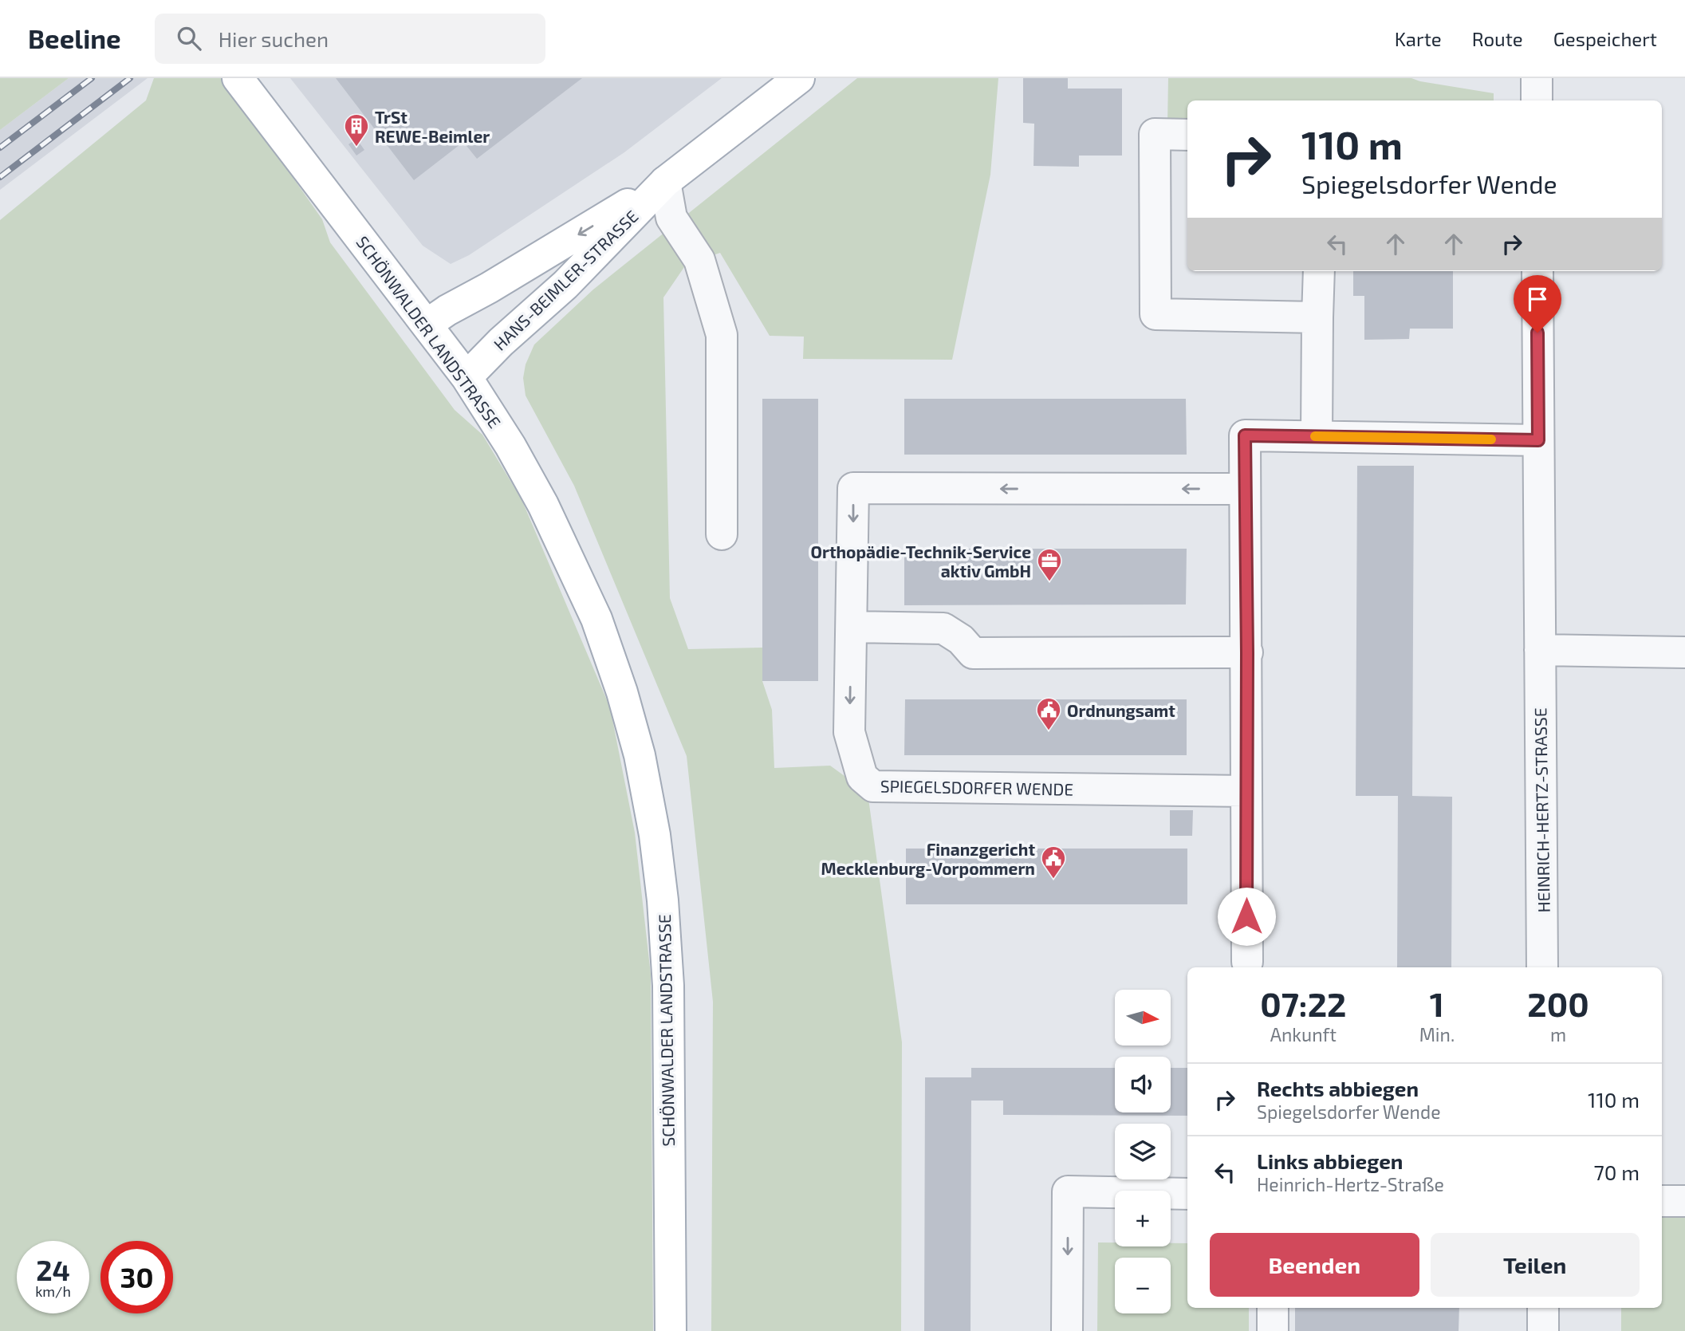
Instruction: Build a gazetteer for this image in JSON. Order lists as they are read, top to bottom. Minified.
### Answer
{"streets":{"main road":["HANS-BEIMLER-STRASSE","SCHÖNWALDER LANDSTRASSE"],"street":["SPIEGELSDORFER WENDE","HEINRICH-HERTZ-STRASSE"]},"crossings":[["HANS-BEIMLER-STRASSE","SCHÖNWALDER LANDSTRASSE"]],"places":{"building":["TrSt REWE-Beimler"],"office":["Orthopädie-Technik-Service aktiv GmbH"],"public building":["Ordnungsamt","Finanzgericht Mecklenburg-Vorpommern"]},"north":"right","page":{"header":"Beeline","search":"Hier suchen","nav":["Karte","Route","Gespeichert"],"turn":["110 m","Spiegelsdorfer Wende"],"eta":["07:22","Ankunft","1","Min.","200","m"],"map_buttons":["+","−"],"list":[{"name":"Rechts abbiegen","note":"Spiegelsdorfer Wende","value":"110 m"},{"name":"Links abbiegen","note":"Heinrich-Hertz-Straße","value":"70 m"}],"buttons":["Beenden","Teilen"],"speed":"24 km/h","limit":"30"}}
